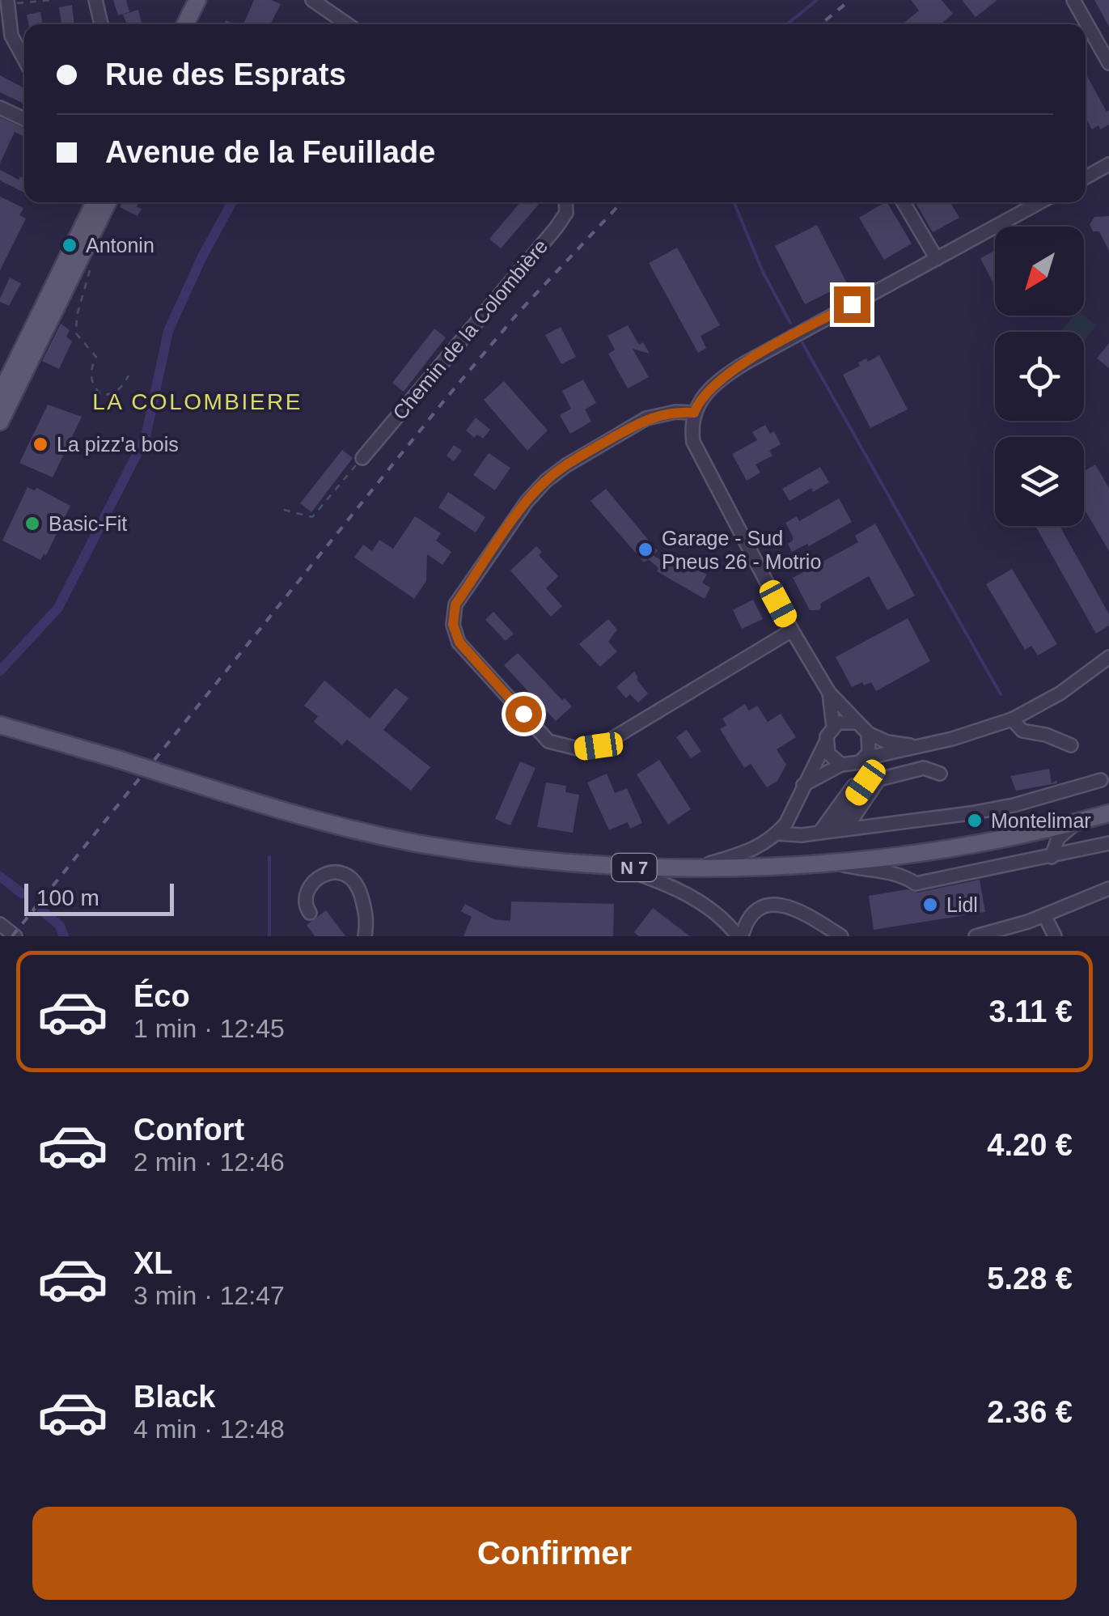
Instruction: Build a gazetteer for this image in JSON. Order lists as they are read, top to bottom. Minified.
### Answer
{"streets":{"main road":["N 7"],"street":["Chemin de la Colombière"]},"districts":["LA COLOMBIERE"],"places":["Antonin","La pizz'a bois","Basic-Fit","Garage - Sud Pneus 26 - Motrio","Montelimar","Lidl"],"scale_bar":"100 m","north":"bottom left","page":{"banner":["Rue des Esprats","Avenue de la Feuillade"],"scale":"100 m","list":[{"name":"Éco","note":"1 min · 12:45","value":"3.11 €"},{"name":"Confort","note":"2 min · 12:46","value":"4.20 €"},{"name":"XL","note":"3 min · 12:47","value":"5.28 €"},{"name":"Black","note":"4 min · 12:48","value":"2.36 €"}],"buttons":"Confirmer"}}
